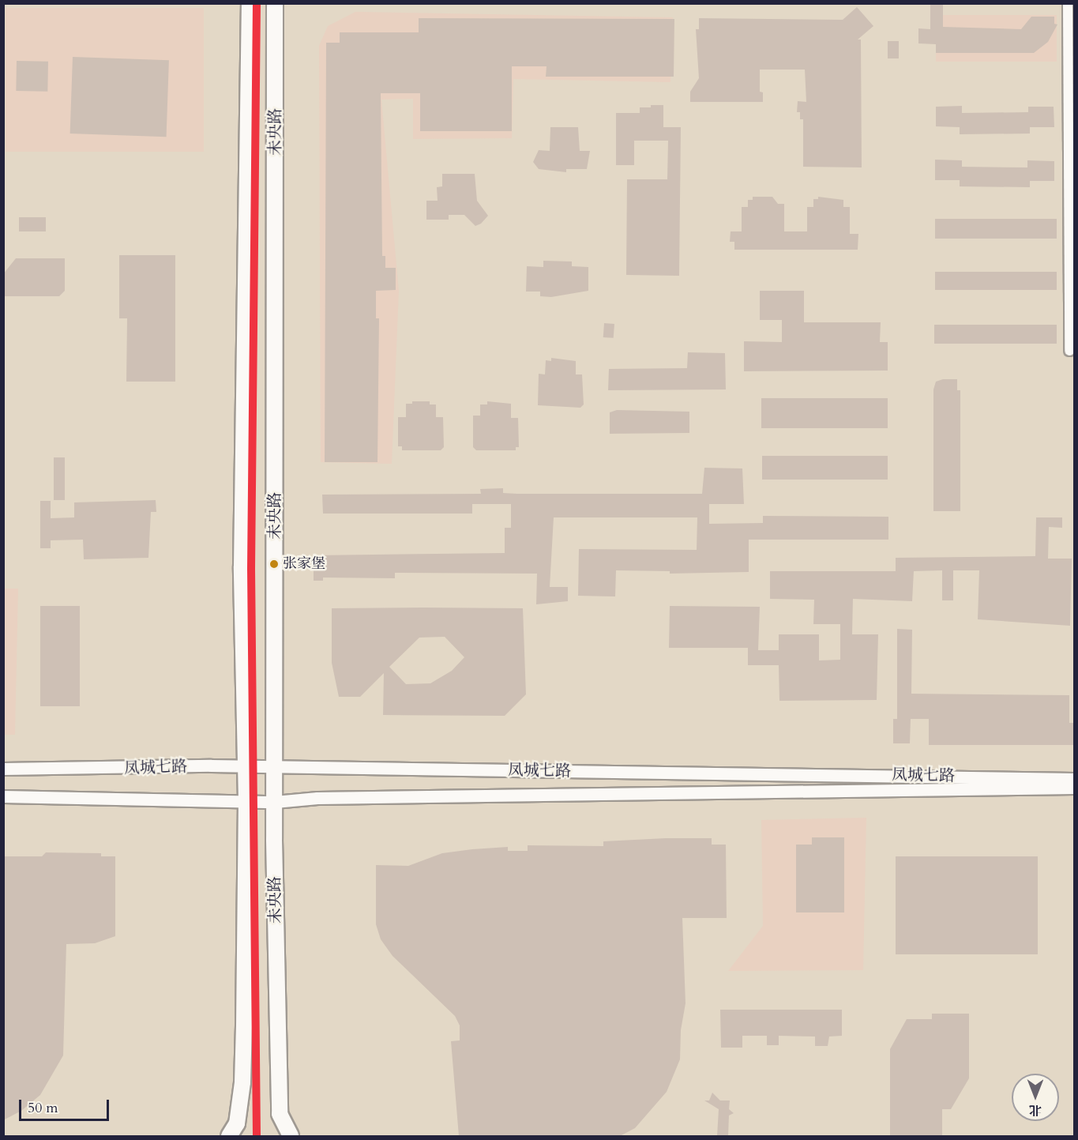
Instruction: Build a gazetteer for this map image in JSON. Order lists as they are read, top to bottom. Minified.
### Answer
{"streets":{"main road":["未央路"],"street":["凤城七路"]},"crossings":[["未央路","凤城七路"]],"places":["张家堡"],"scale_bar":"50 m","north":"bottom"}
